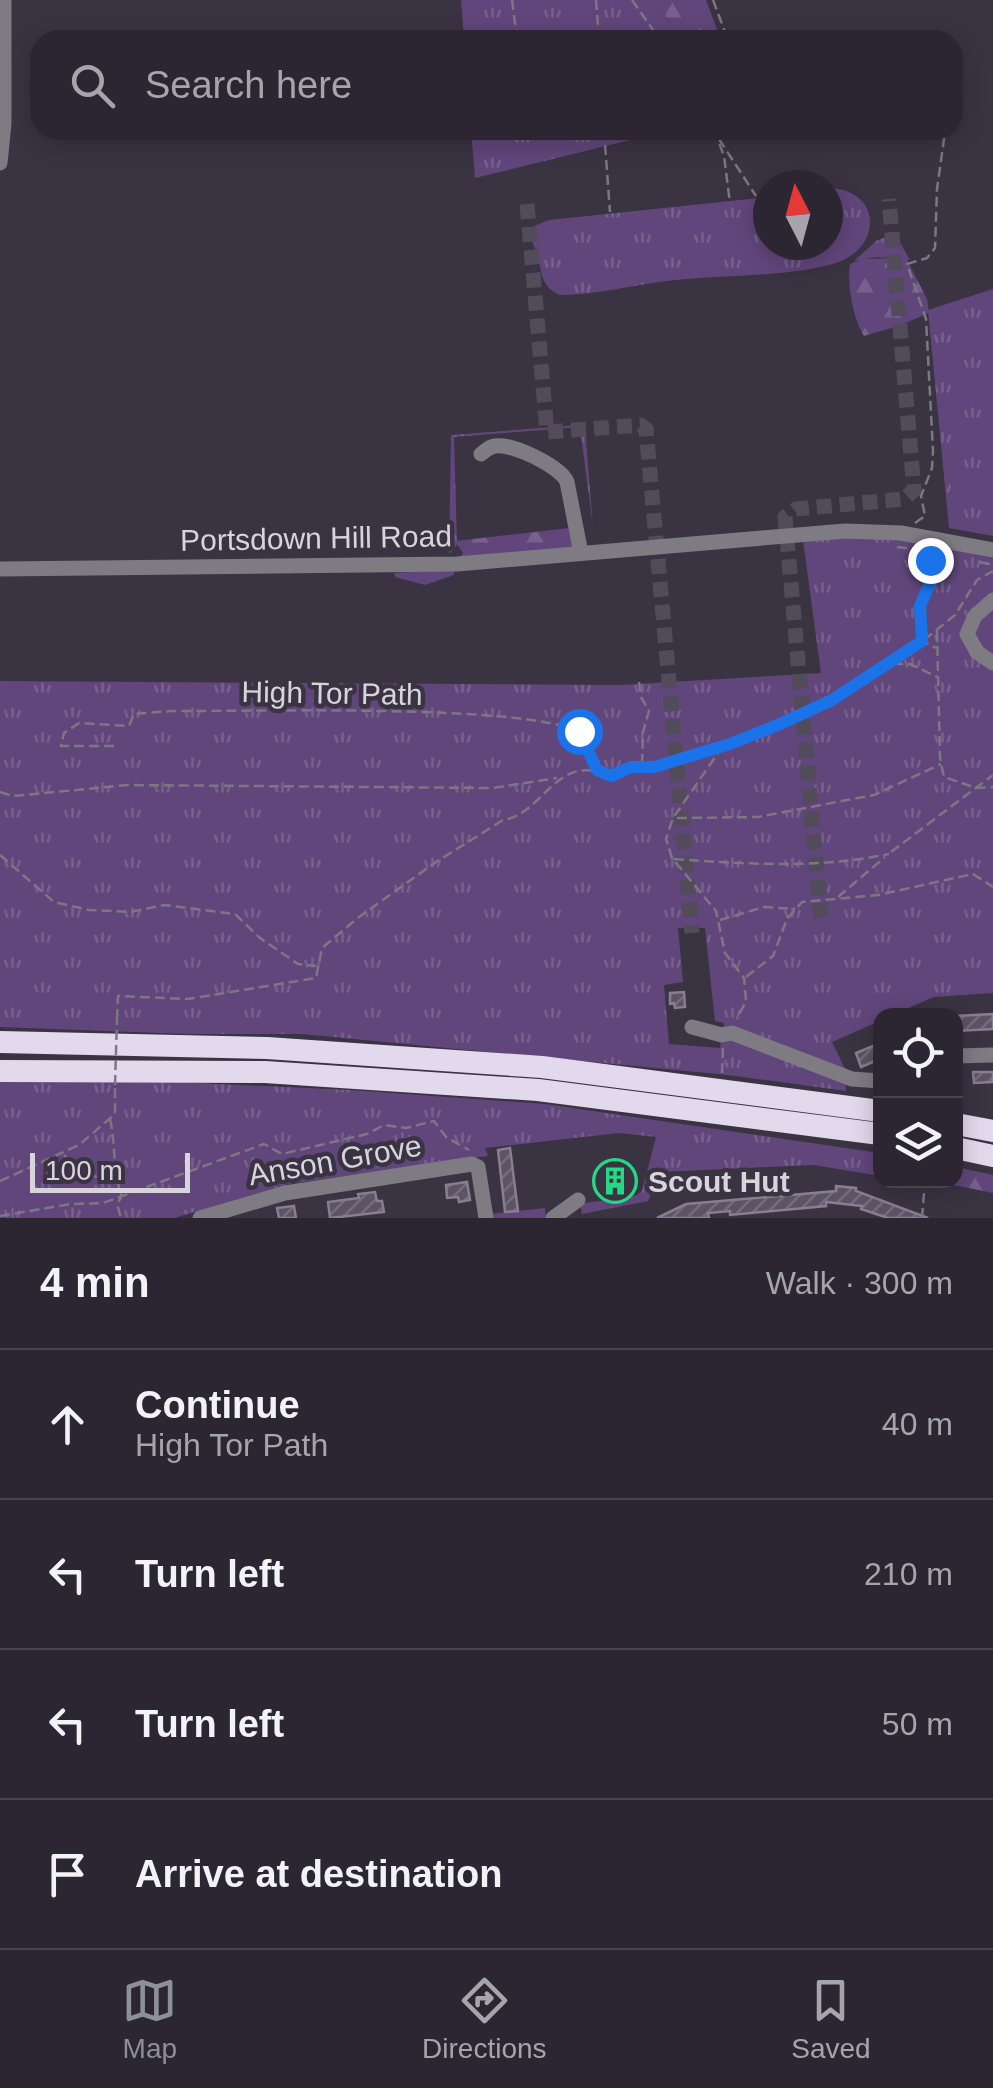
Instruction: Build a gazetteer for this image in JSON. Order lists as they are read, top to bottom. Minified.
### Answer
{"streets":{"street":["Portsdown Hill Road","Anson Grove"],"path":["High Tor Path"]},"places":{"building":["Scout Hut"]},"scale_bar":"100 m","north":"top","page":{"search":"Search here","scale":"100 m","heading":["4 min","Walk · 300 m"],"list":[["Continue","High Tor Path","40 m"],["Turn left","210 m"],["Turn left","50 m"],"Arrive at destination"],"nav":["Map","Directions","Saved"]}}
